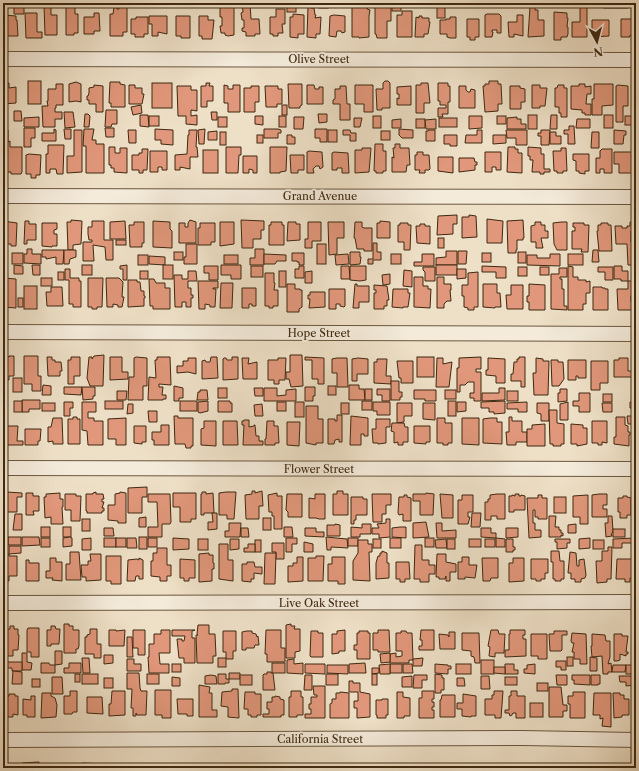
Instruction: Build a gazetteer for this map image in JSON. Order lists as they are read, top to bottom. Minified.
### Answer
{"streets":{"street":["Olive Street","Grand Avenue","Hope Street","Flower Street","Live Oak Street","California Street"]},"north":"bottom"}
